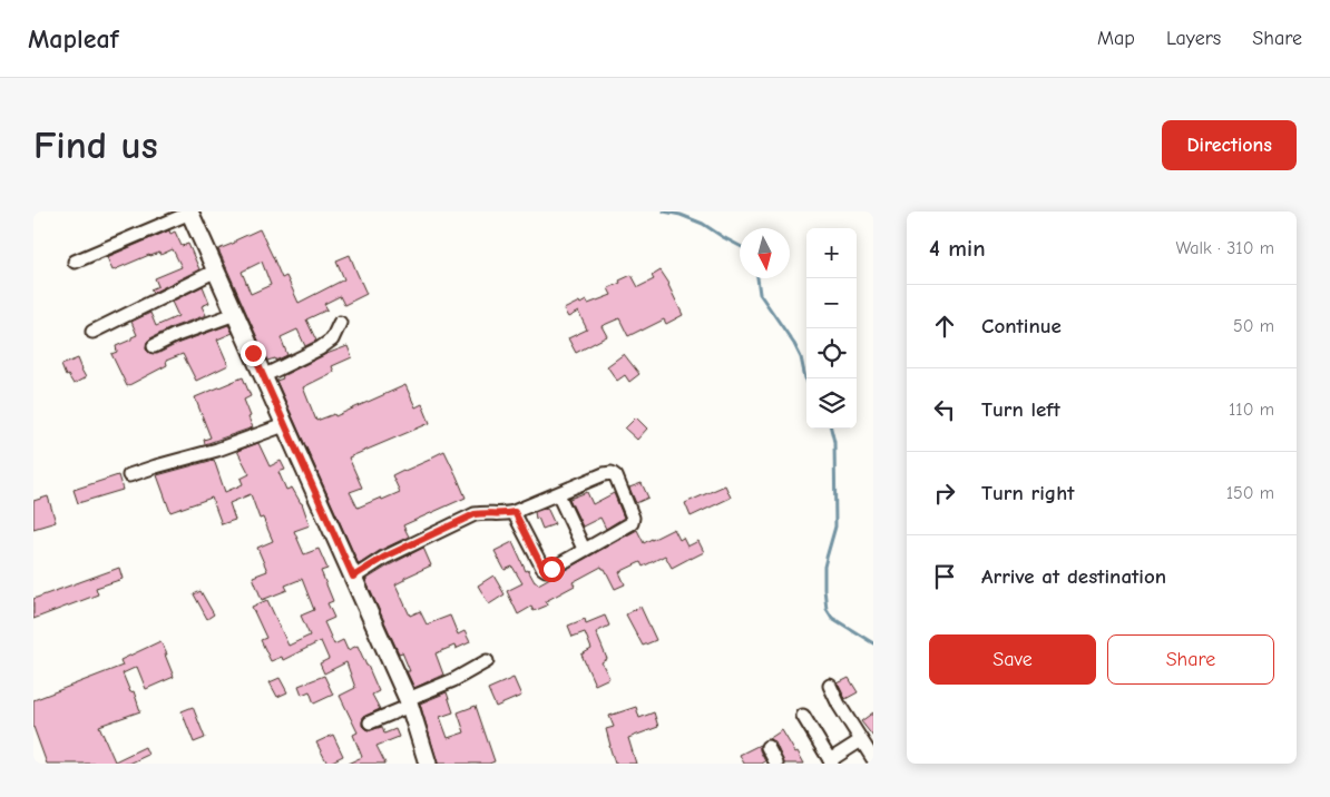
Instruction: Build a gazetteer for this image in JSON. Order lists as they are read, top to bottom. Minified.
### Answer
{"north":"bottom","page":{"header":"Mapleaf","nav":["Map","Layers","Share"],"buttons":["Directions",["Save","Share"]],"title":"Find us","heading":["4 min","Walk · 310 m"],"map_buttons":["+","−"],"list":[["Continue","50 m"],["Turn left","110 m"],["Turn right","150 m"],"Arrive at destination"]}}
